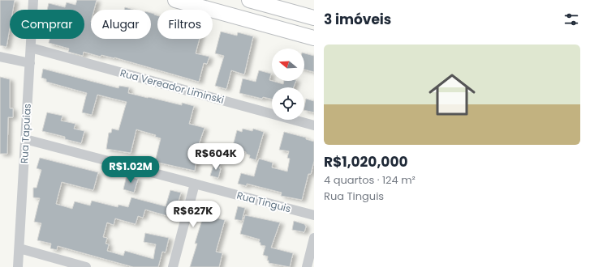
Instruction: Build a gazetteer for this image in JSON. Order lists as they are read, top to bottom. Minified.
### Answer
{"streets":{"street":["Rua Vereador Liminski","Rua Tapuias","Rua Tinguis"]},"crossings":[["Rua Vereador Liminski","Rua Tapuias"],["Rua Tapuias","Rua Tinguis"]],"north":"left","page":{"heading":"3 imóveis","chip":["Comprar","Alugar","Filtros"],"list":[{"name":"R$1,020,000","note":"4 quartos · 124 m² · Rua Tinguis"}],"price":["R$604K","R$1.02M","R$627K"]}}
